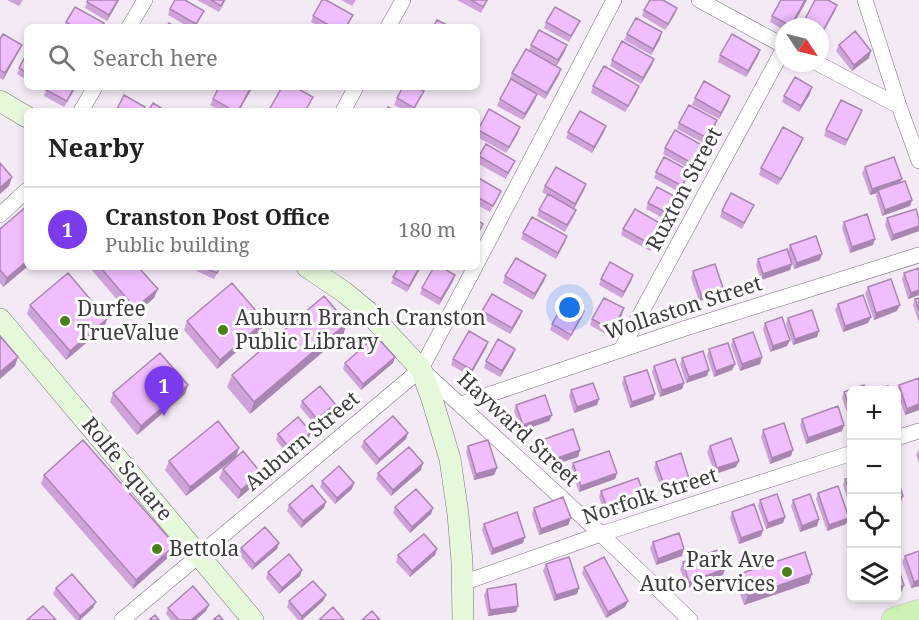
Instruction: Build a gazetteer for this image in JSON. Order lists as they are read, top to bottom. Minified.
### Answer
{"streets":{"street":["Ruxton Street","Wollaston Street","Hayward Street","Auburn Street","Rolfe Square","Norfolk Street"]},"crossings":[["Ruxton Street","Wollaston Street"],["Wollaston Street","Hayward Street"],["Hayward Street","Auburn Street"],["Hayward Street","Norfolk Street"],["Auburn Street","Rolfe Square"]],"places":["Durfee TrueValue","Auburn Branch Cranston Public Library","Bettola","Park Ave Auto Services"],"north":"bottom right","page":{"search":"Search here","heading":"Nearby","list":[{"mark":"1","name":"Cranston Post Office","note":"Public building","value":"180 m"}],"pins":"1","map_buttons":["+","−"]}}
